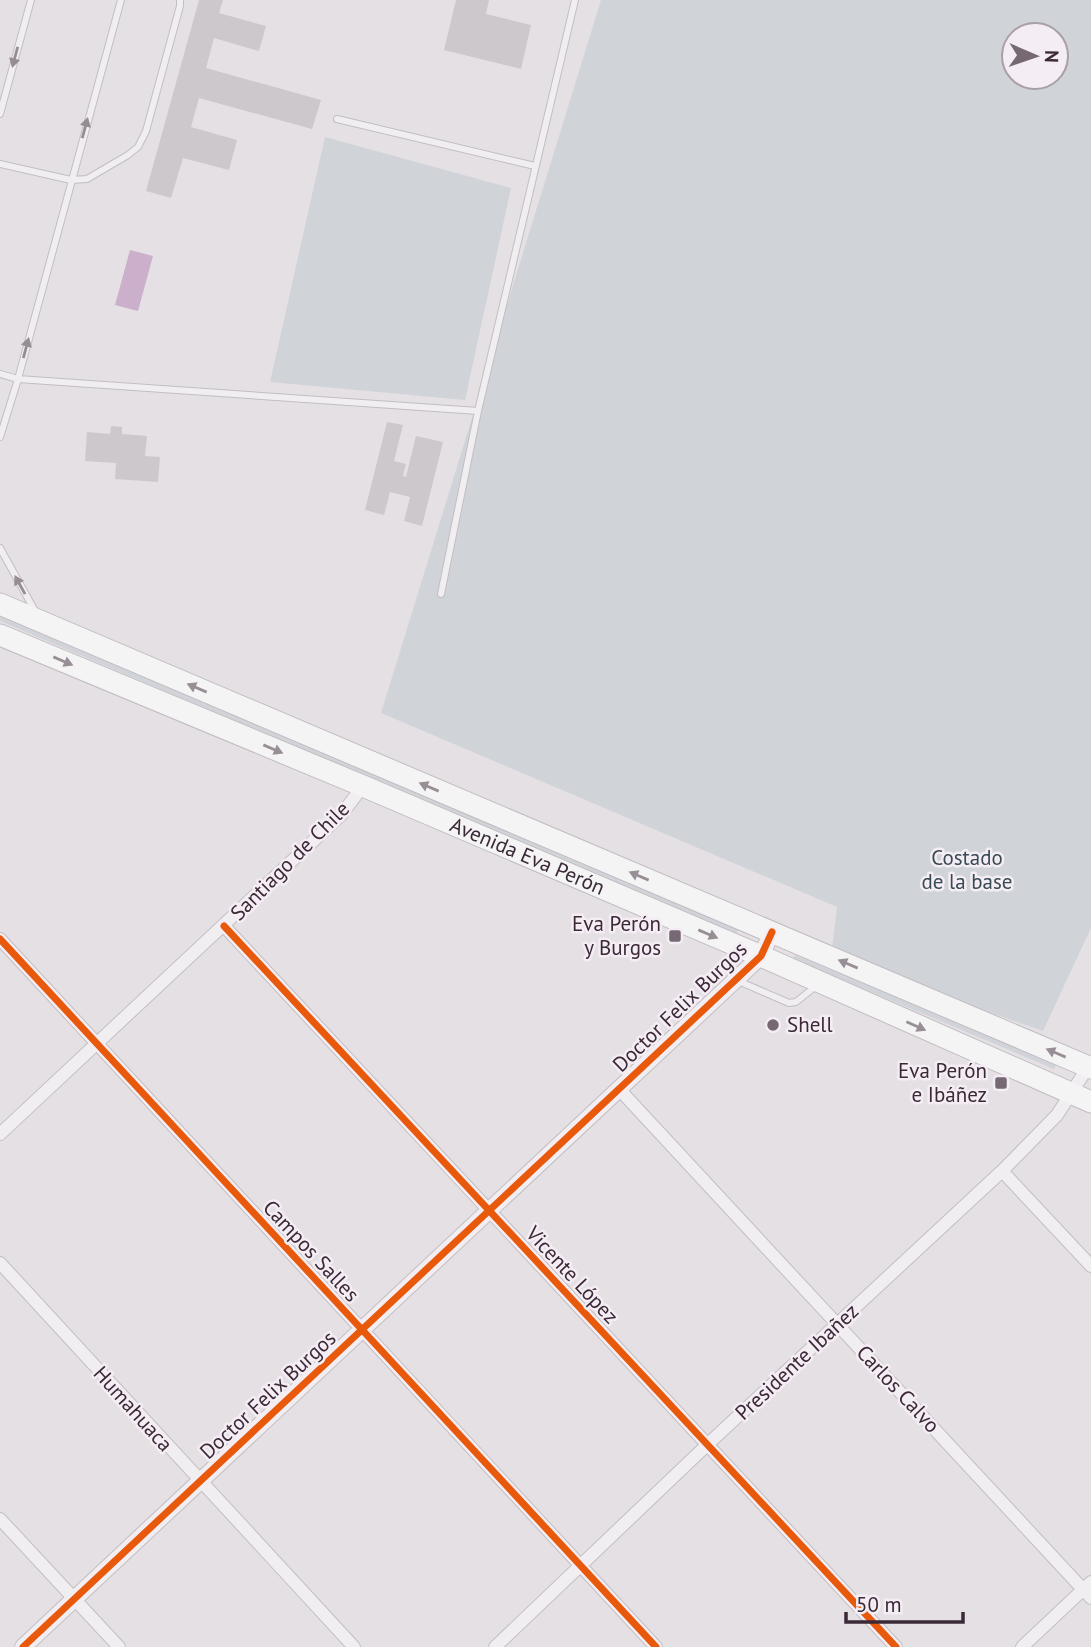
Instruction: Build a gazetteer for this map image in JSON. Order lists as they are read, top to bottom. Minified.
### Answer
{"streets":{"main road":["Avenida Eva Perón"],"street":["Santiago de Chile","Doctor Felix Burgos","Campos Salles","Vicente López","Presidente Ibañez","Carlos Calvo","Humahuaca"]},"crossings":[["Avenida Eva Perón","Santiago de Chile"],["Avenida Eva Perón","Doctor Felix Burgos"],["Avenida Eva Perón","Presidente Ibañez"],["Santiago de Chile","Campos Salles"],["Santiago de Chile","Vicente López"],["Doctor Felix Burgos","Campos Salles"],["Doctor Felix Burgos","Vicente López"],["Doctor Felix Burgos","Carlos Calvo"],["Doctor Felix Burgos","Humahuaca"],["Campos Salles","Presidente Ibañez"],["Vicente López","Presidente Ibañez"],["Presidente Ibañez","Carlos Calvo"]],"parks":["Costado de la base"],"places":{"transit":["Eva Perón y Burgos","Eva Perón e Ibáñez"],"other":["Shell"]},"scale_bar":"50 m","north":"right"}
